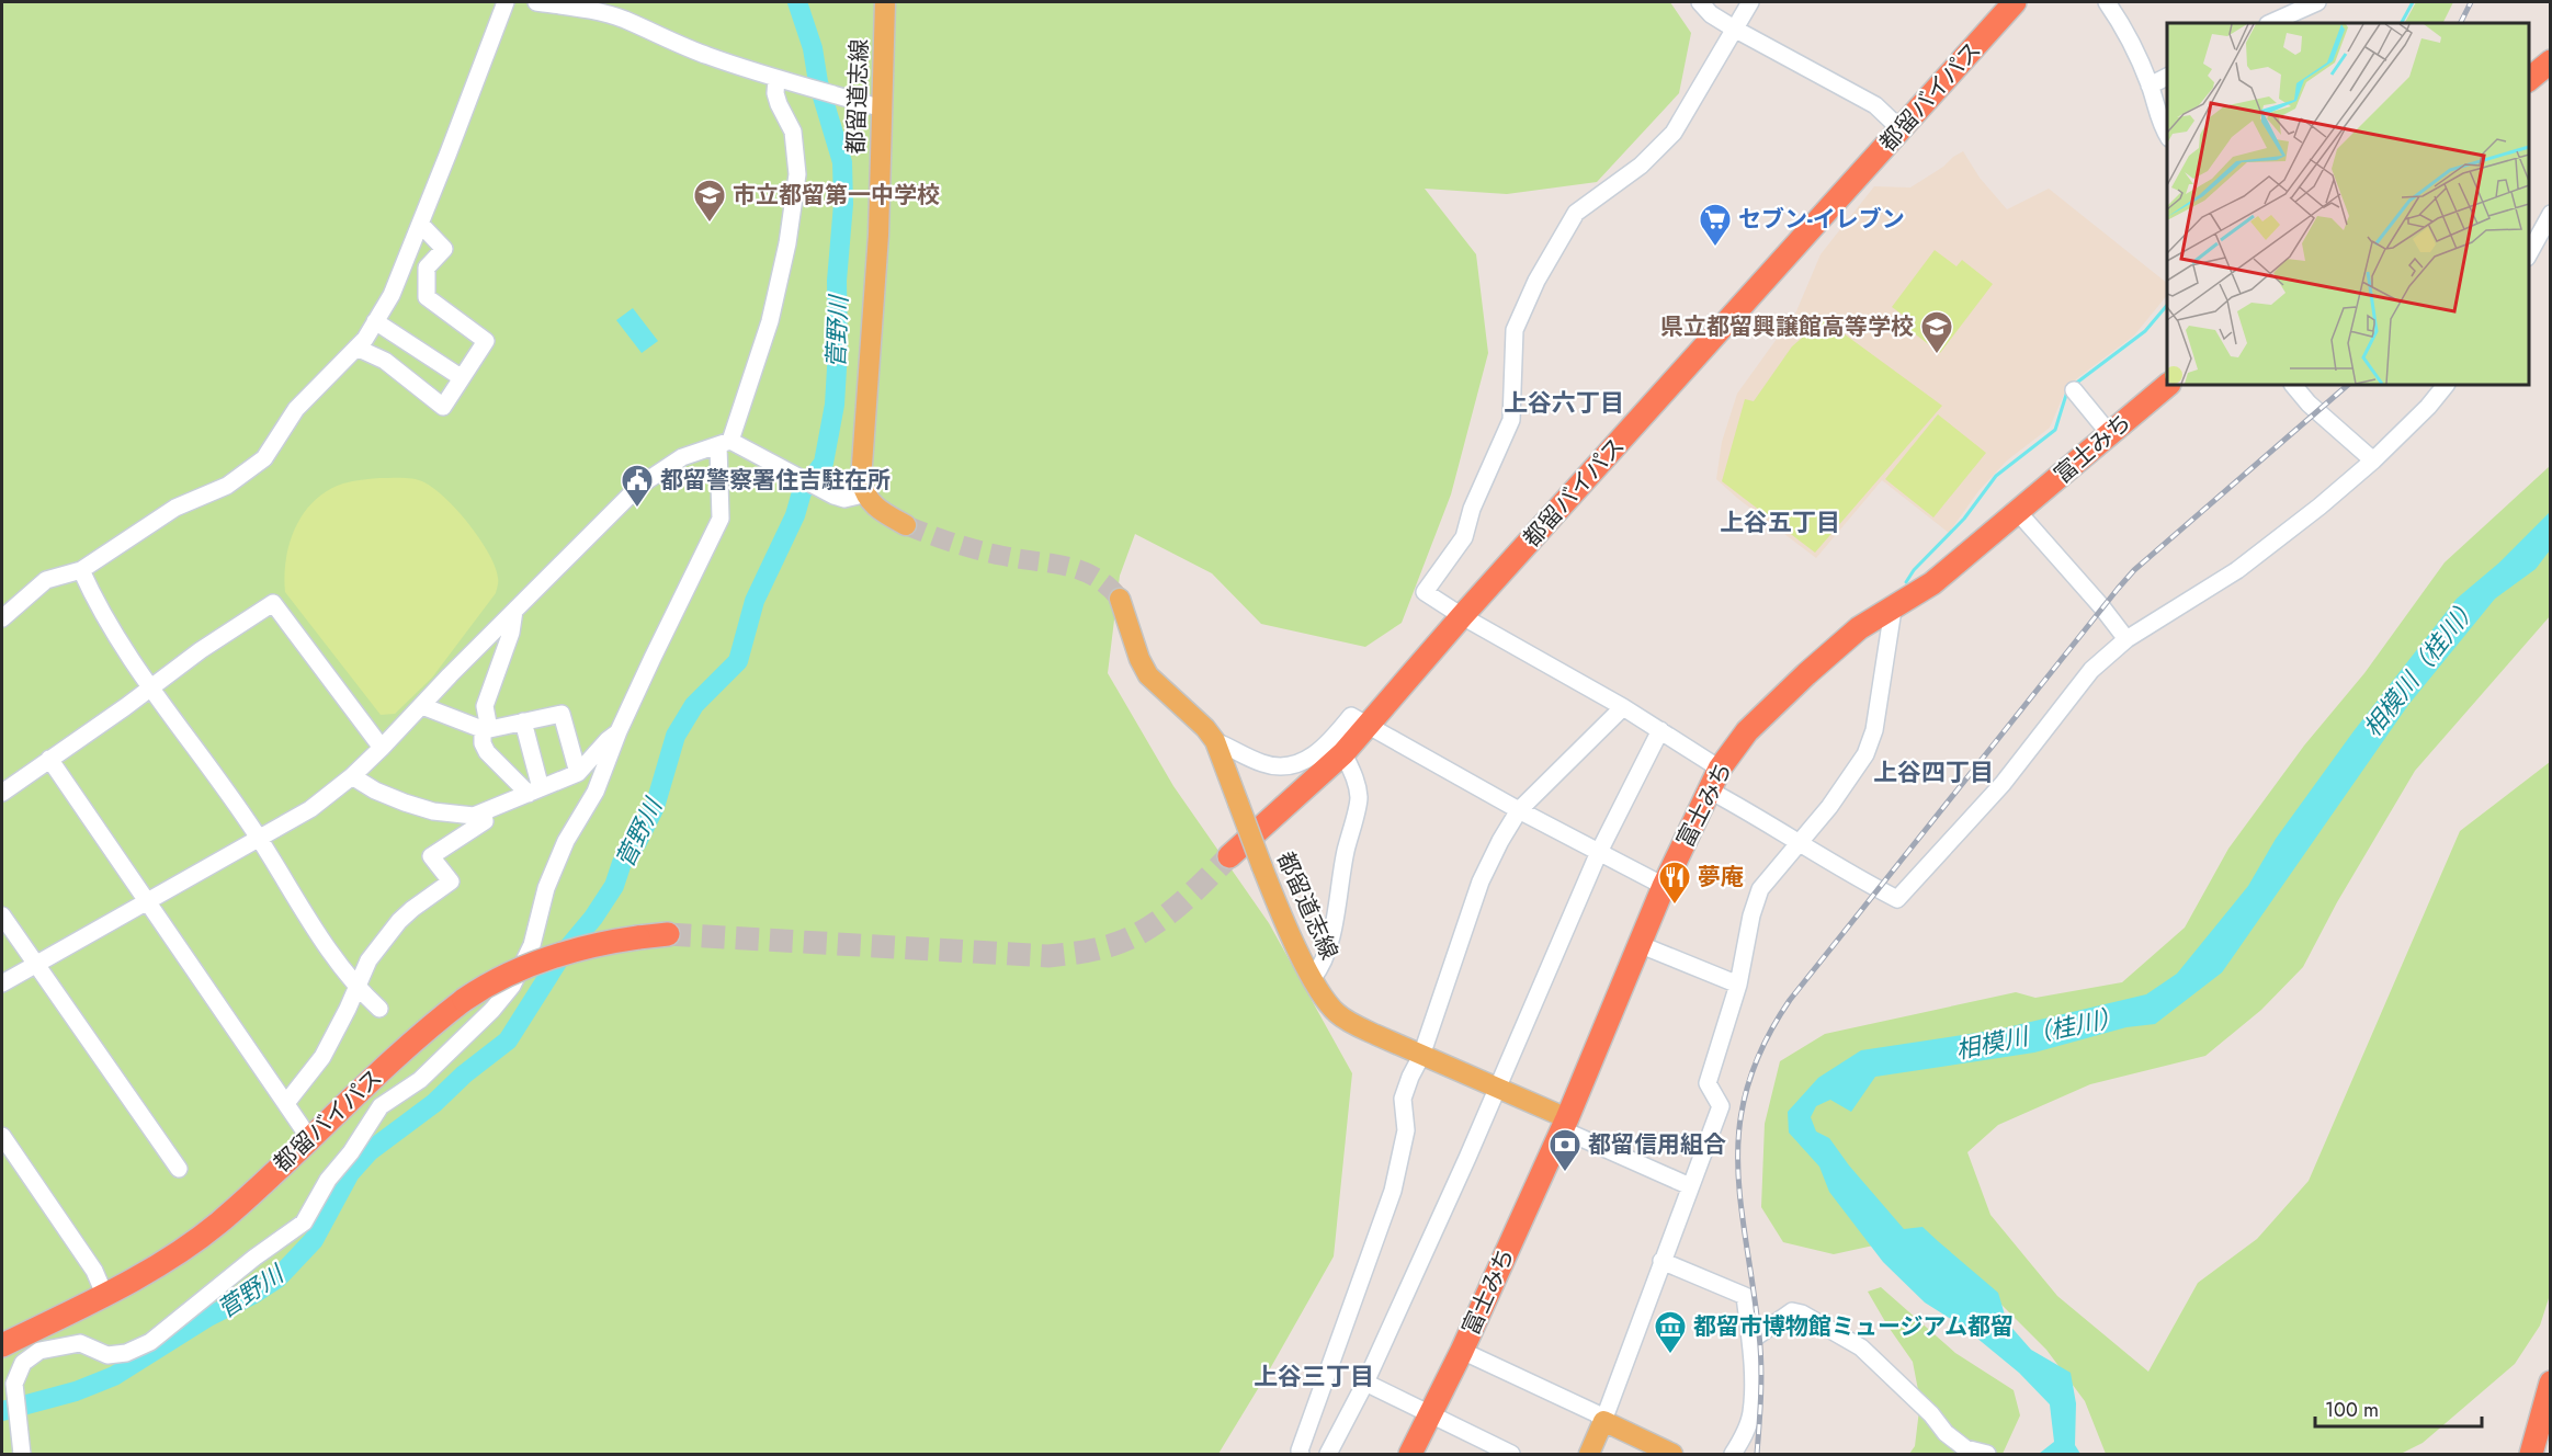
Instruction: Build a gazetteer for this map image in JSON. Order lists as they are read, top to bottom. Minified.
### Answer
{"streets":{"highway":["都留バイパス","富士みち"],"main road":["都留道志線"]},"crossings":[["都留道志線","富士みち"]],"districts":["上谷六丁目","上谷五丁目","上谷四丁目","上谷三丁目"],"water":["菅野川","相模川（桂川）"],"places":{"school or university":["市立都留第一中学校","県立都留興譲館高等学校"],"supermarket":["セブン-イレブン"],"public building":["都留警察署住吉駐在所"],"restaurant":["夢庵"],"bank":["都留信用組合"],"museum":["都留市博物館ミュージアム都留"]},"scale_bar":"100 m"}
